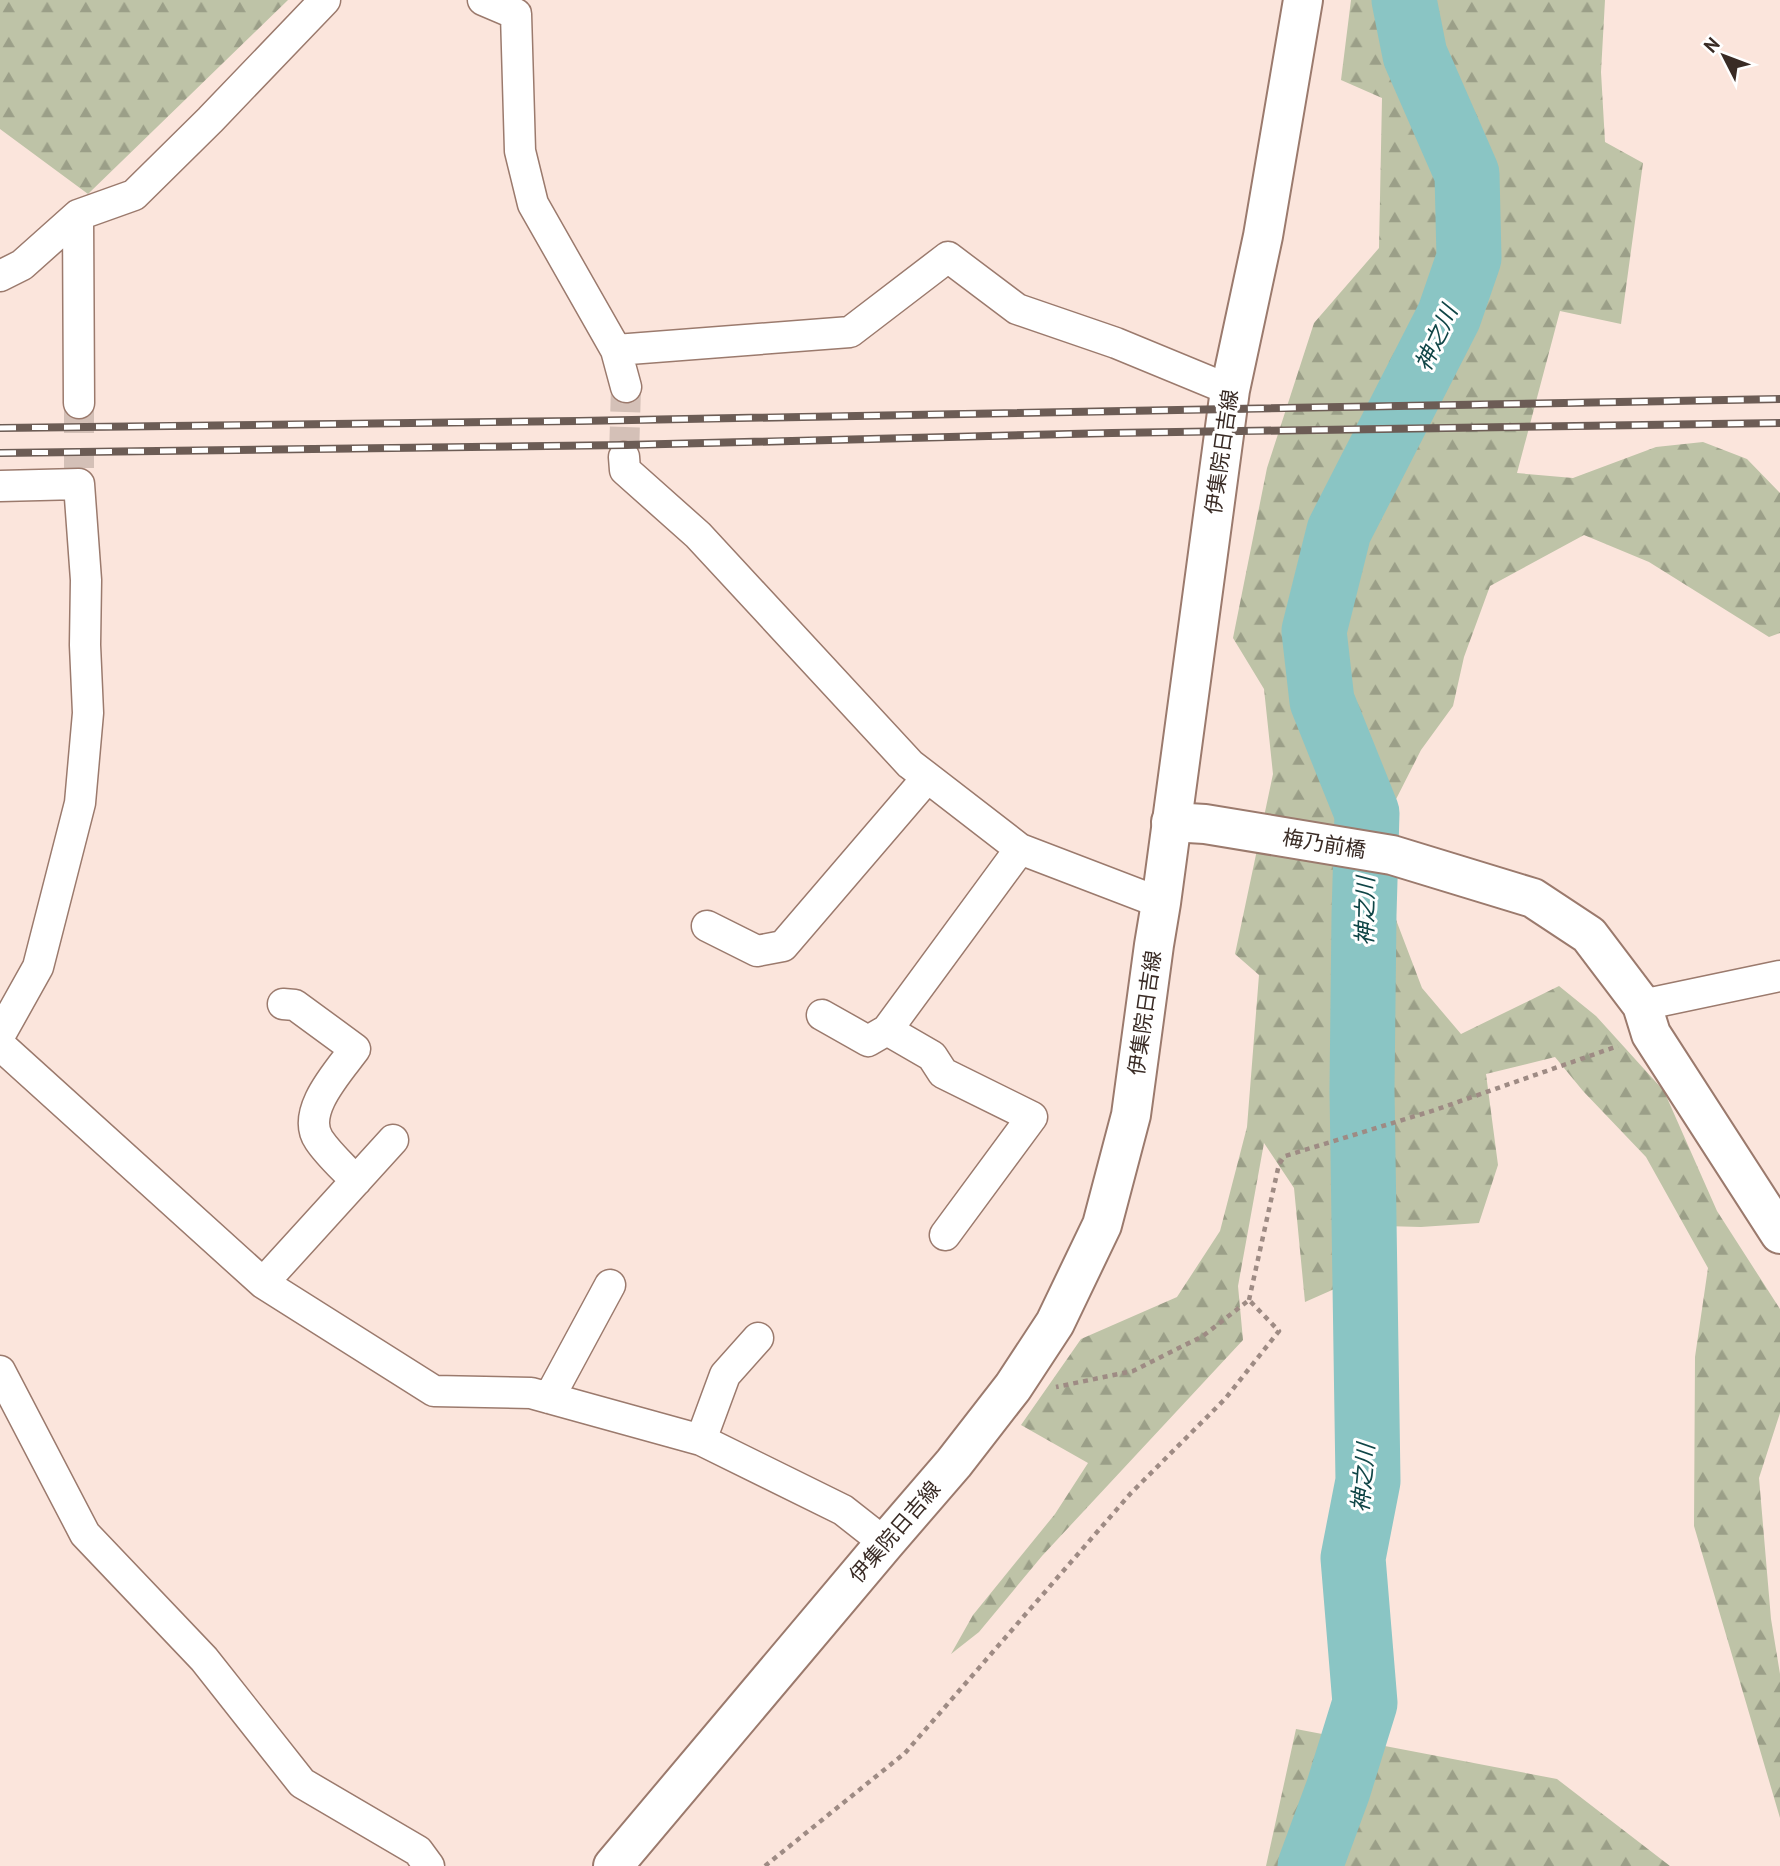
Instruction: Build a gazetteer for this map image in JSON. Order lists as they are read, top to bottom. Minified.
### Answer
{"streets":{"main road":["伊集院日吉線","梅乃前橋"]},"crossings":[["伊集院日吉線","梅乃前橋"]],"water":["神之川"],"north":"top left"}
